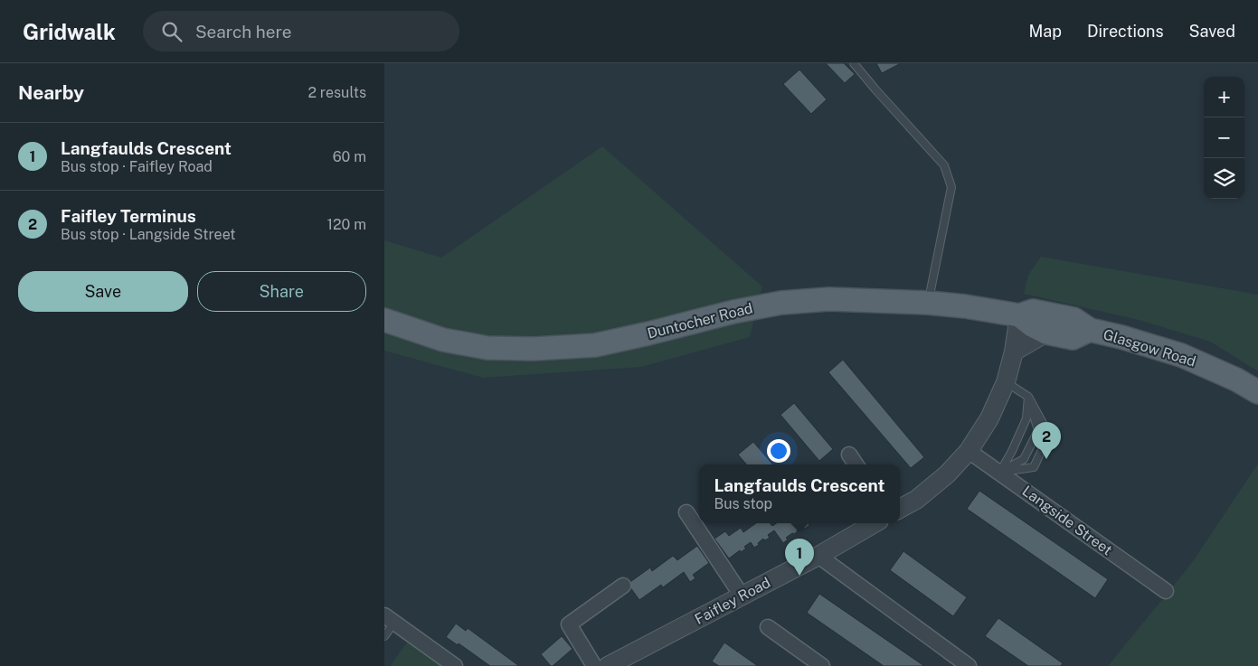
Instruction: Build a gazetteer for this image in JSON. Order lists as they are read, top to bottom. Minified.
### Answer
{"streets":{"main road":["Duntocher Road","Glasgow Road"],"street":["Langside Street","Faifley Road"]},"crossings":[["Duntocher Road","Glasgow Road"]],"page":{"header":"Gridwalk","search":"Search here","nav":["Map","Directions","Saved"],"heading":["Nearby","2 results"],"map_buttons":["+","−"],"list":[{"mark":"1","name":"Langfaulds Crescent","note":"Bus stop · Faifley Road","value":"60 m"},{"mark":"2","name":"Faifley Terminus","note":"Bus stop · Langside Street","value":"120 m"}],"buttons":["Save","Share"],"pins":["2","1"],"popup":["Langfaulds Crescent","Bus stop"]}}
